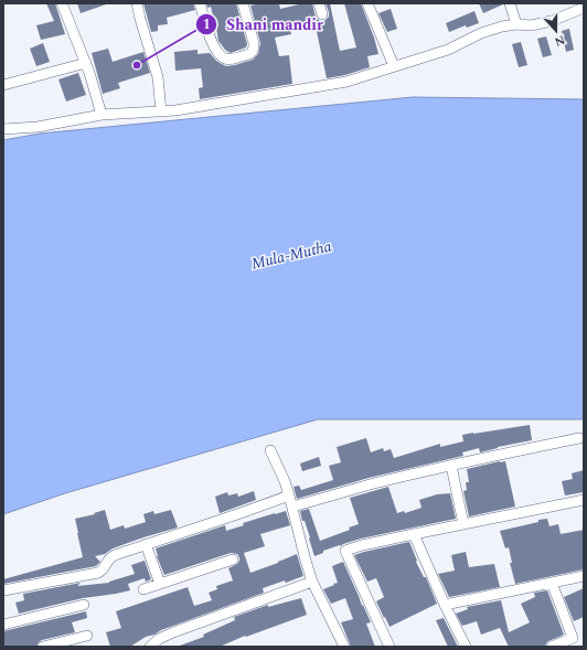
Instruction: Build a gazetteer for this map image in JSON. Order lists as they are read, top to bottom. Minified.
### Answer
{"water":["Mula-Mutha"],"places":["Shani mandir"],"north":"bottom"}
